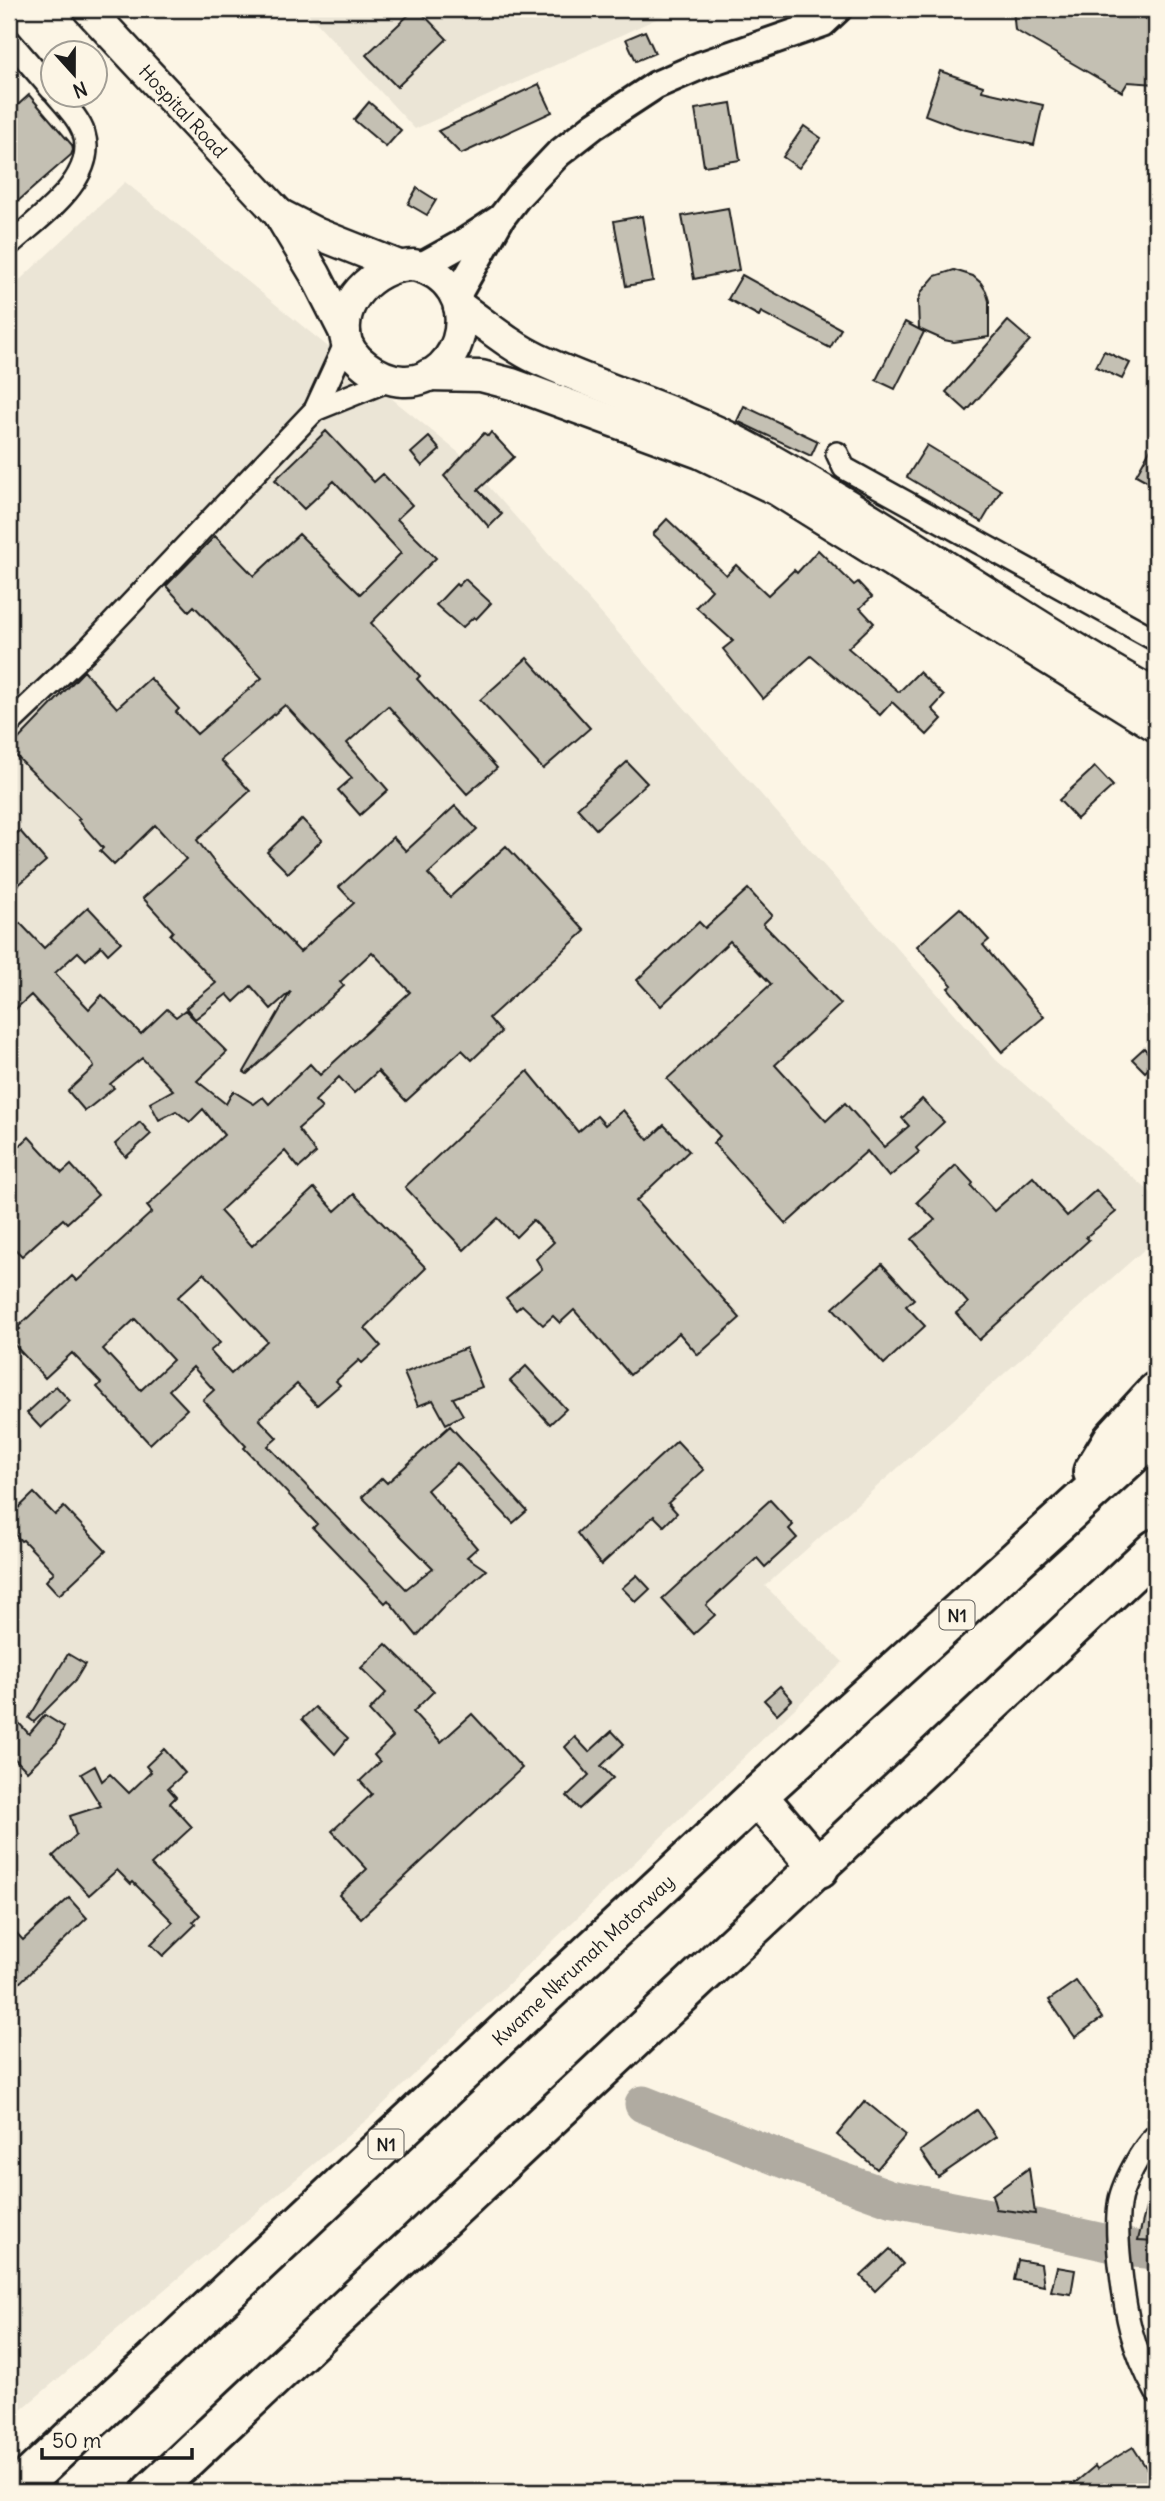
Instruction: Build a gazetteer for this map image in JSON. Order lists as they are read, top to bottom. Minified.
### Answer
{"streets":{"highway":["N1","Kwame Nkrumah Motorway"],"main road":["Hospital Road"]},"scale_bar":"50 m","north":"bottom"}
